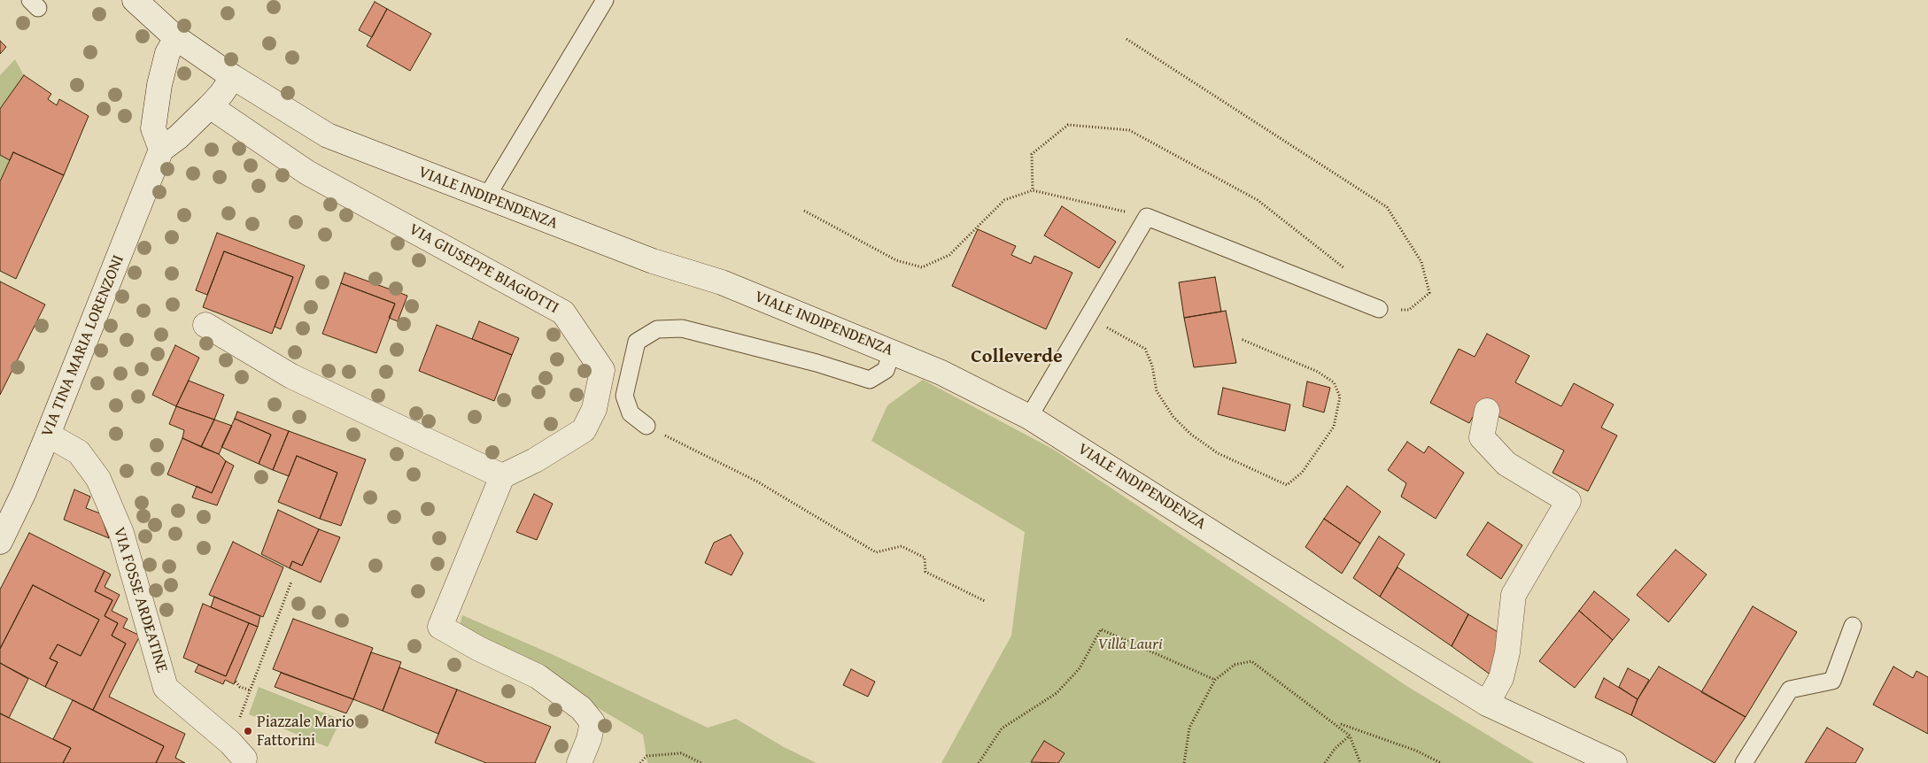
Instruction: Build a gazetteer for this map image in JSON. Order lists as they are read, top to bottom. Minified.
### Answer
{"streets":{"street":["VIALE INDIPENDENZA","VIA GIUSEPPE BIAGIOTTI","VIA TINA MARIA LORENZONI","VIA FOSSE ARDEATINE"]},"crossings":[["VIA TINA MARIA LORENZONI","VIA FOSSE ARDEATINE"]],"districts":["Colleverde"],"parks":["Villa Lauri"],"places":["Piazzale Mario Fattorini"]}
